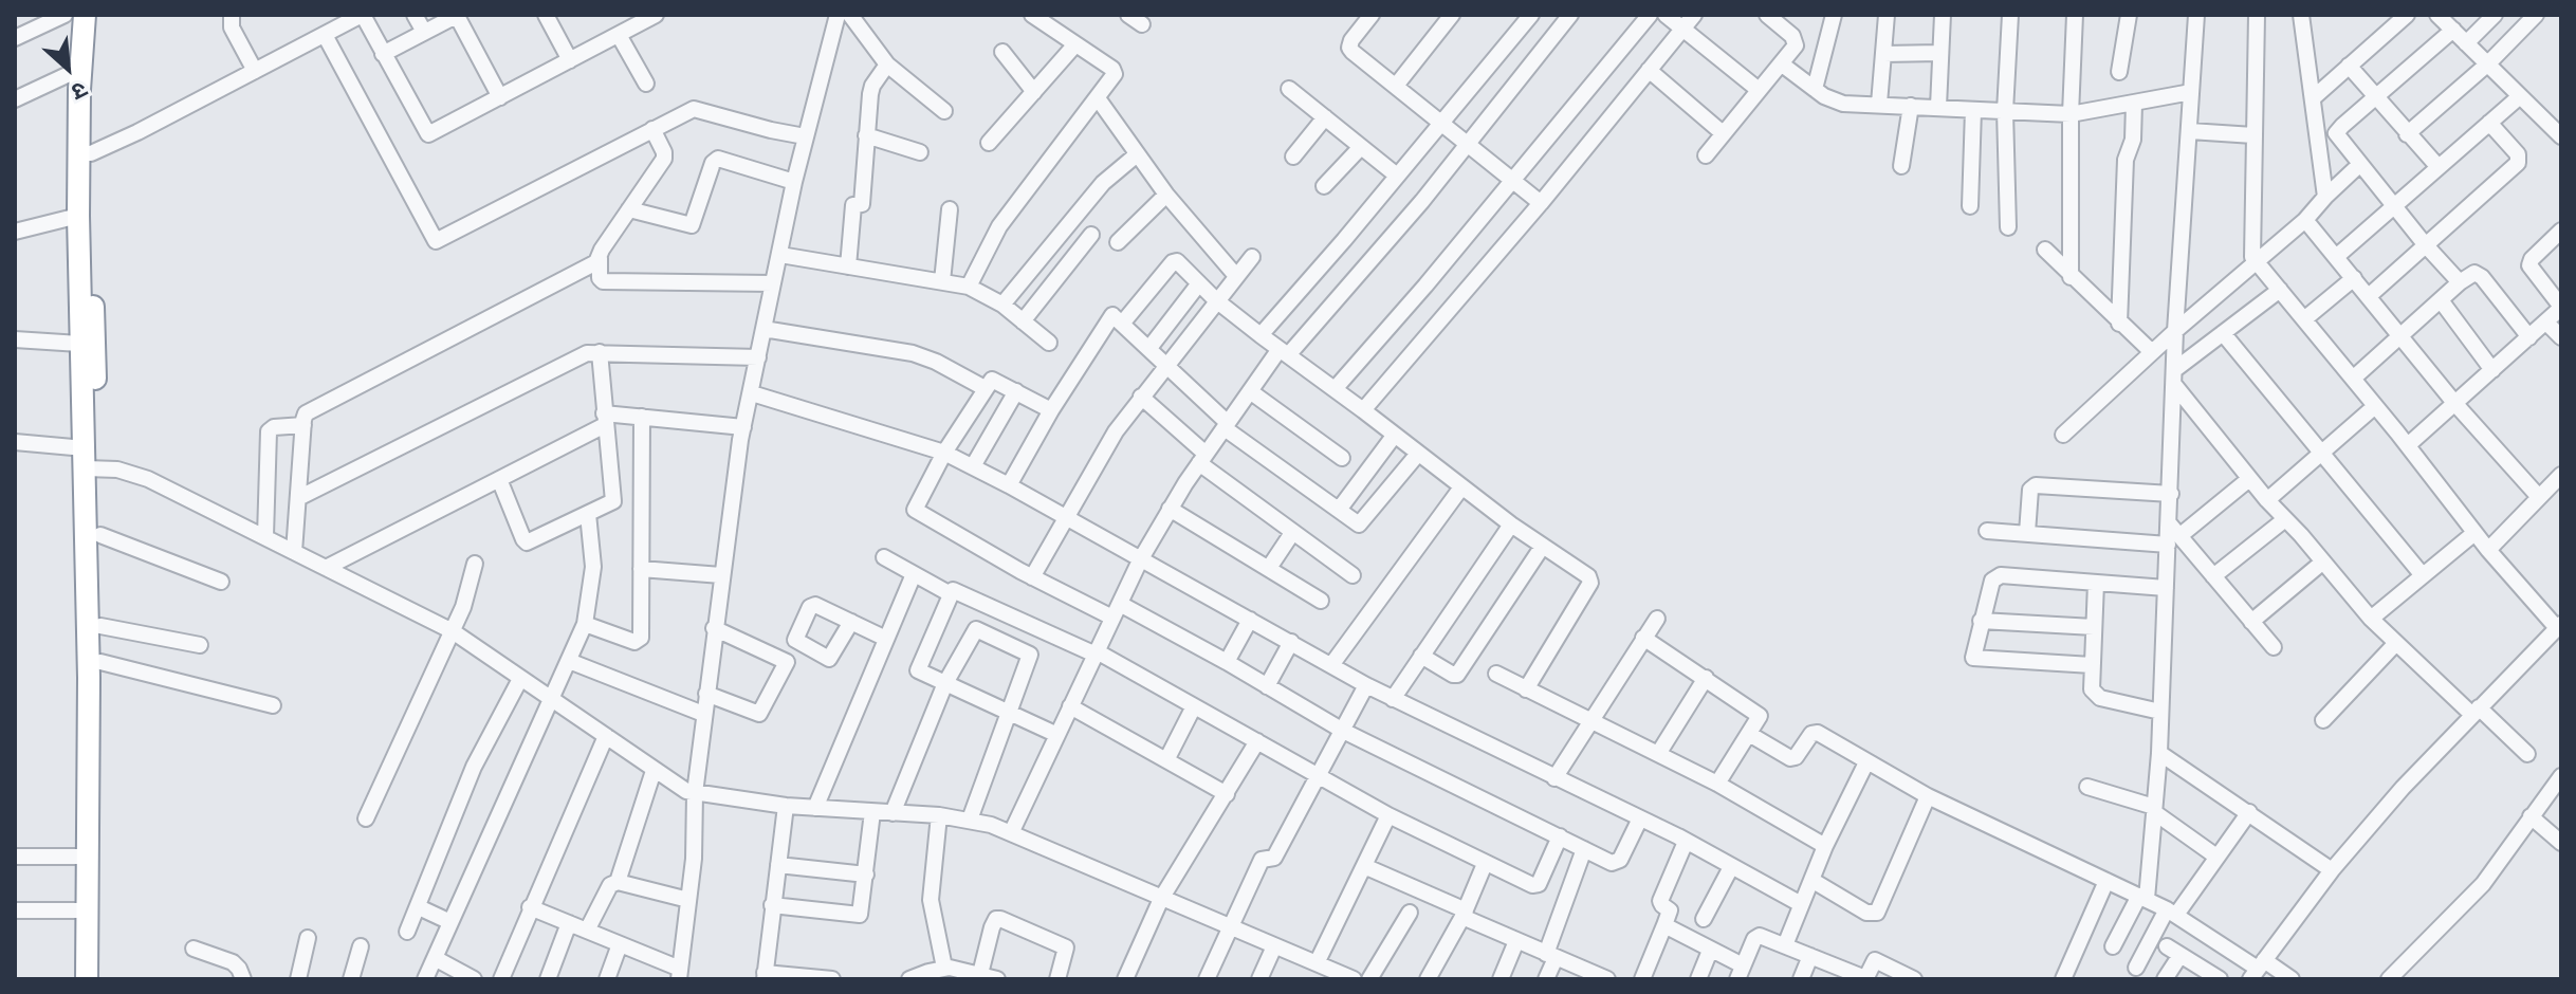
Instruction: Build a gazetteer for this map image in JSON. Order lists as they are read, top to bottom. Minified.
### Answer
{"north":"bottom right"}
